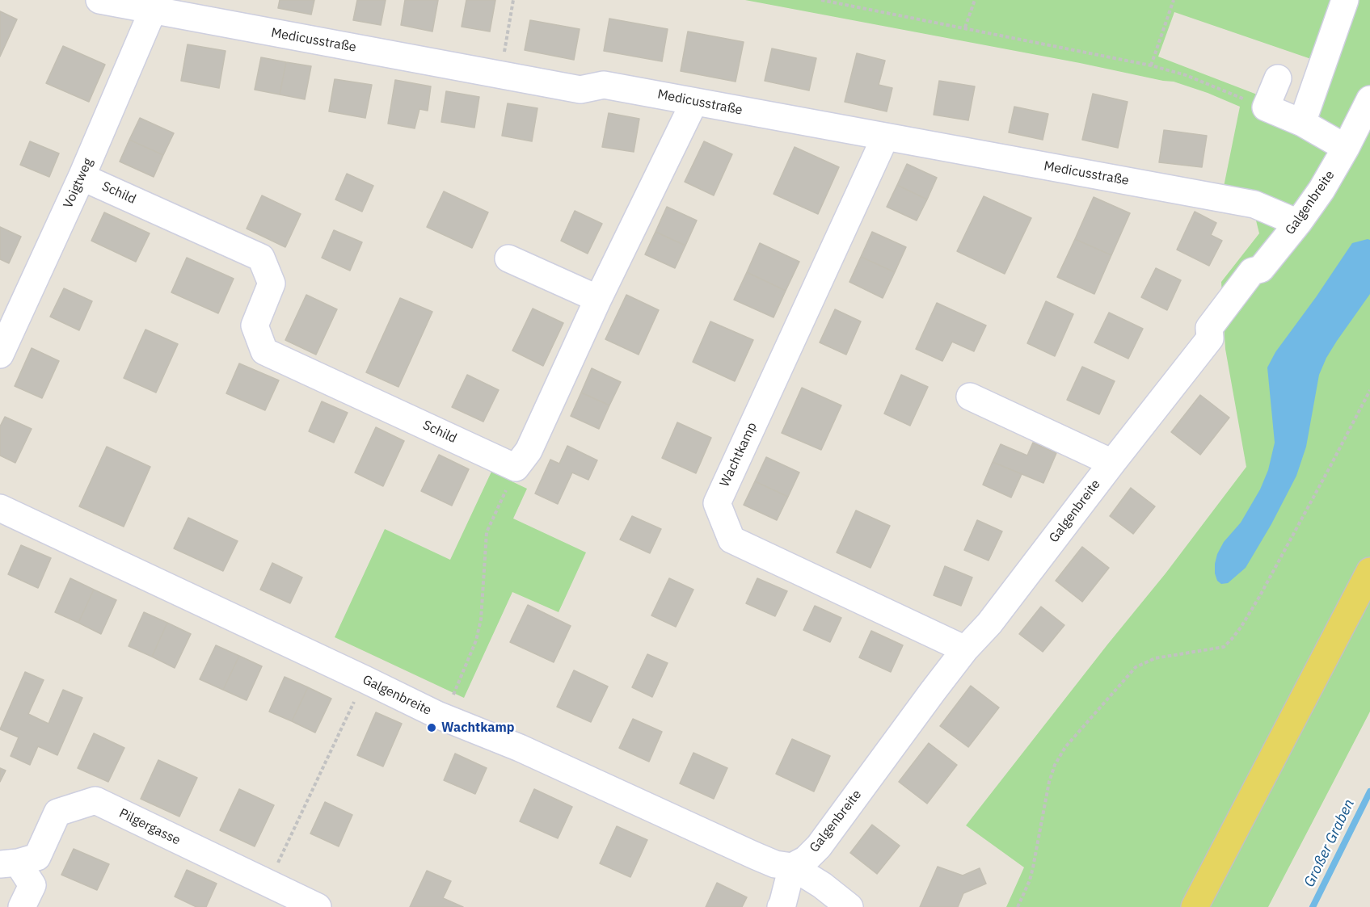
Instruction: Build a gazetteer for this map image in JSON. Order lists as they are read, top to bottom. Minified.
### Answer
{"streets":{"street":["Medicusstraße","Voigtweg","Schild","Galgenbreite","Wachtkamp","Pilgergasse"]},"crossings":[["Medicusstraße","Voigtweg"],["Medicusstraße","Galgenbreite"],["Medicusstraße","Wachtkamp"],["Voigtweg","Schild"],["Galgenbreite","Wachtkamp"]],"water":["Großer Graben"],"places":["Wachtkamp"]}
